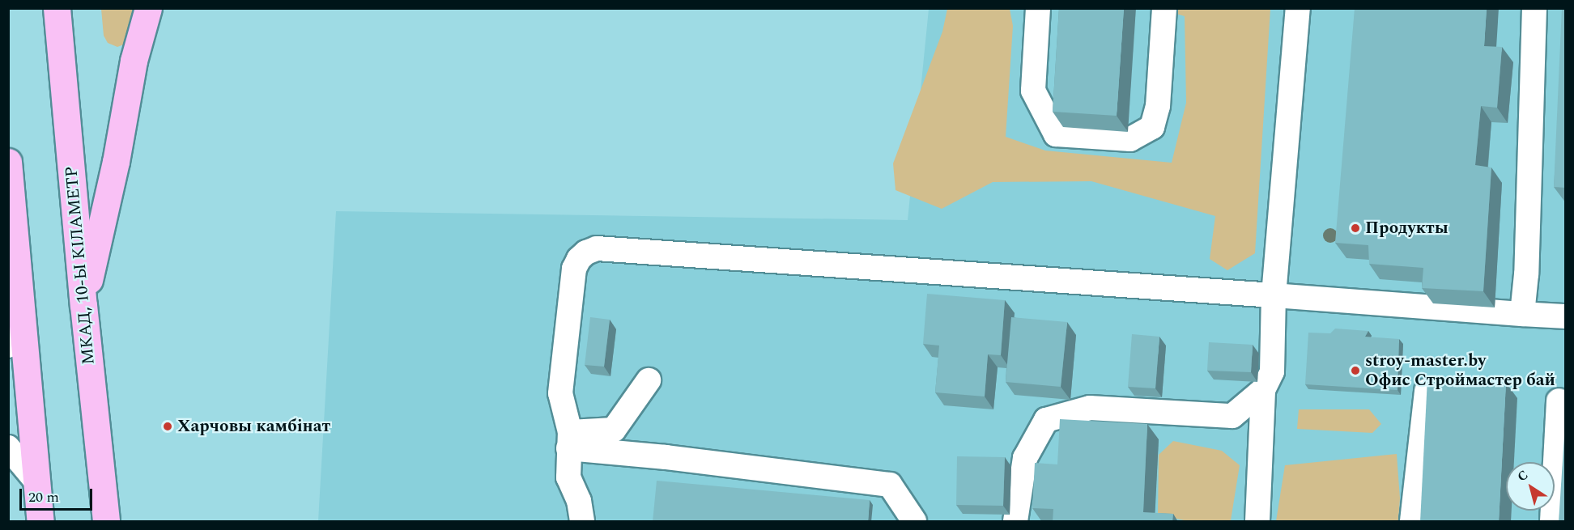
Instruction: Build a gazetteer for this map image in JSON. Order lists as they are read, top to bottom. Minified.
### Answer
{"streets":{"highway":["МКАД, 10-Ы КІЛАМЕТР"]},"places":["Продукты","stroy-master.by Офис Строймастер бай","Харчовы камбінат"],"scale_bar":"20 m","north":"top left"}
